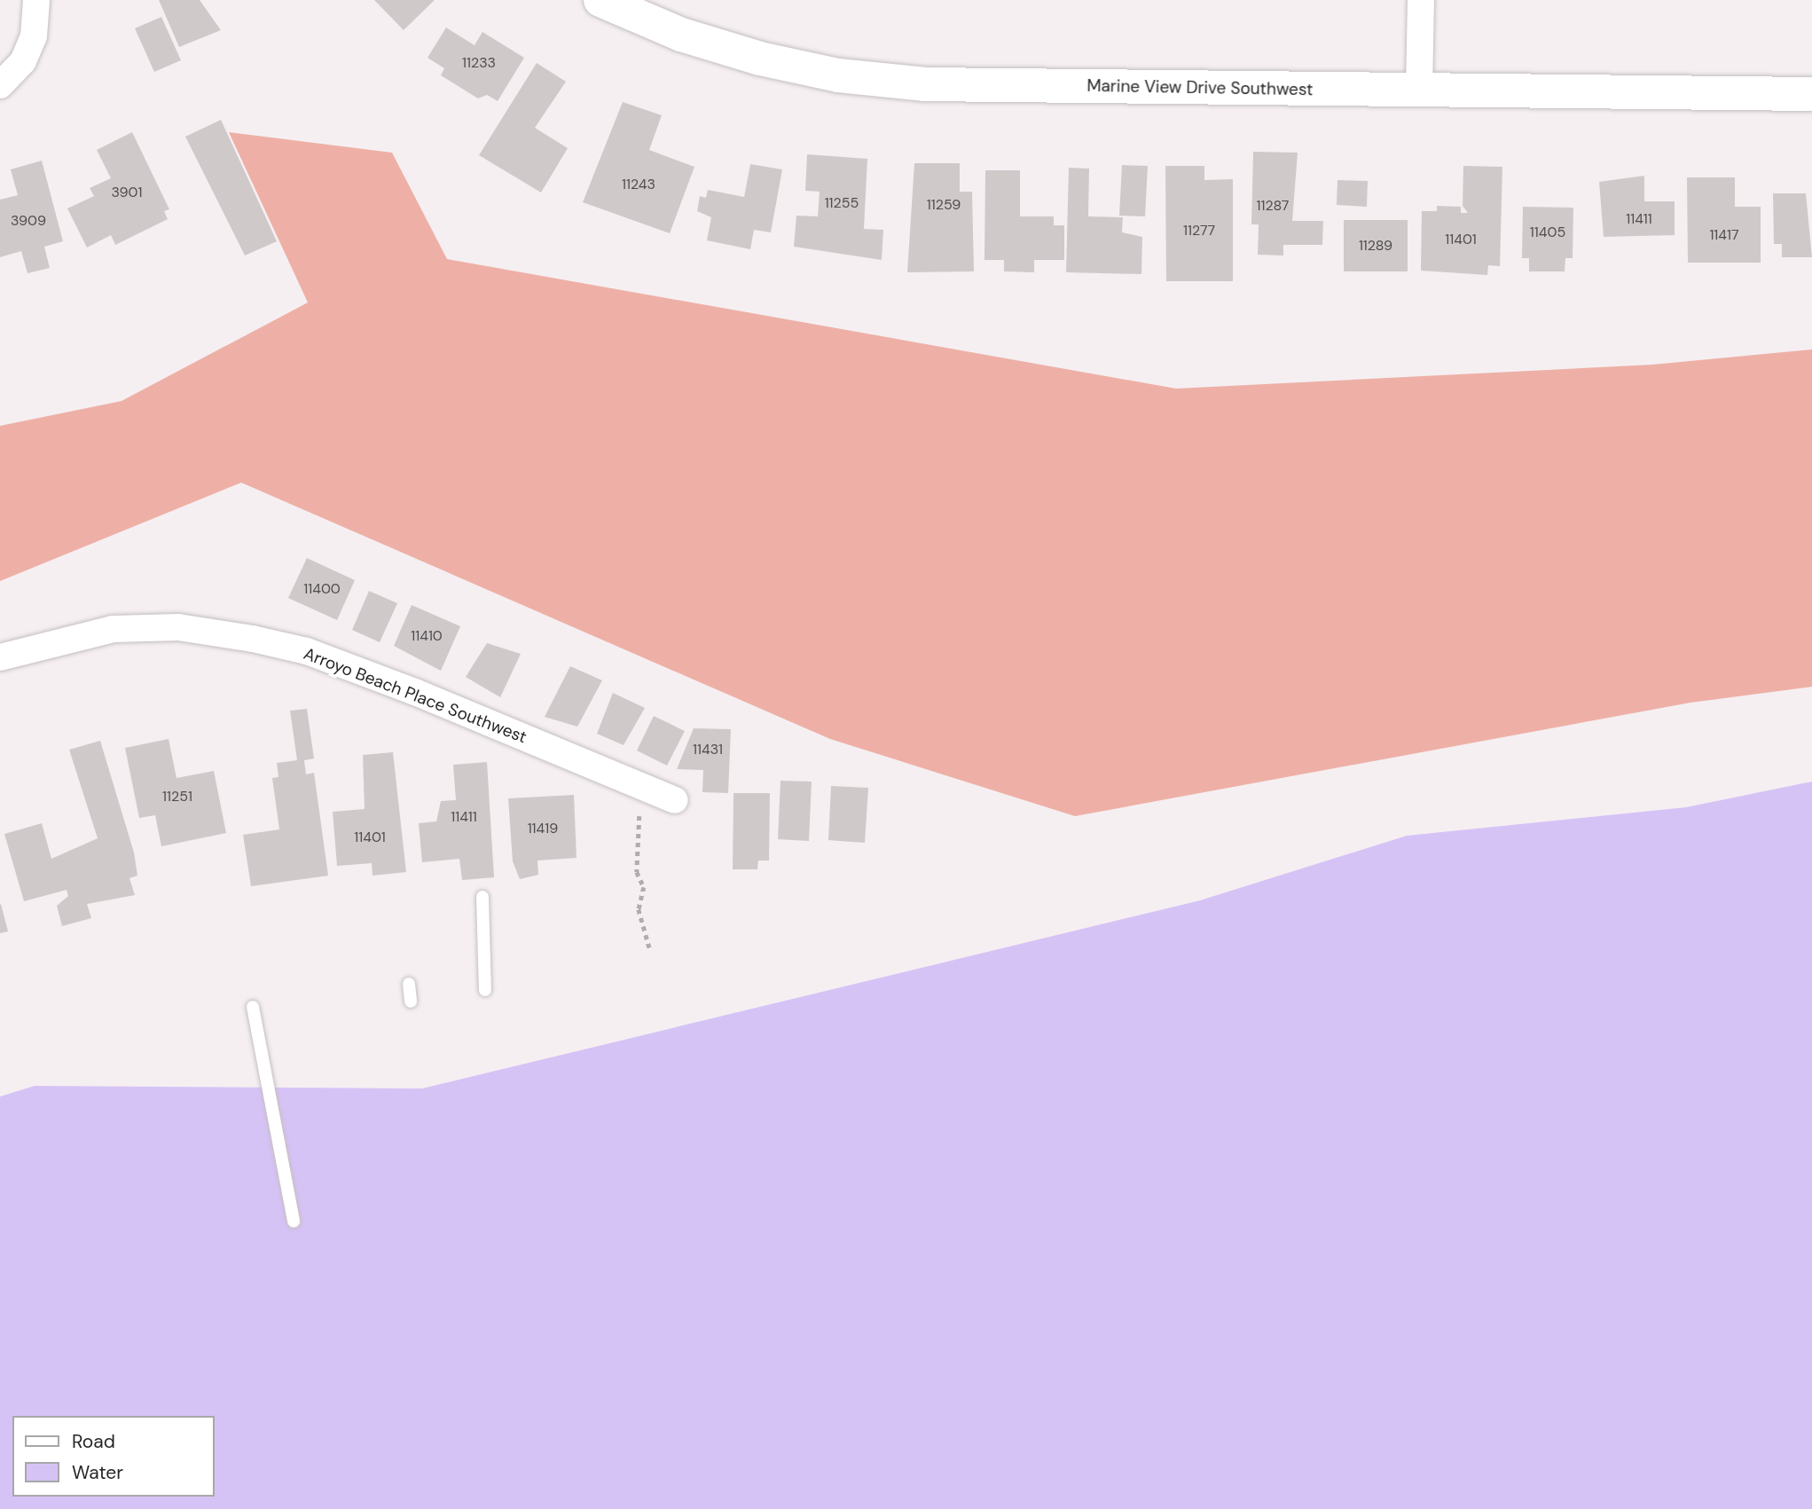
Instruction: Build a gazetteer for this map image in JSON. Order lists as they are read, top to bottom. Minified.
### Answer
{"streets":{"street":["Marine View Drive Southwest","Arroyo Beach Place Southwest"]},"house_numbers":["11233","11243","3901","11255","11259","11287","11411","3909","11277","11405","11417","11401","11289","11400","11410","11431","11251","11411","11419","11401"],"legend":["Road","Water"]}
